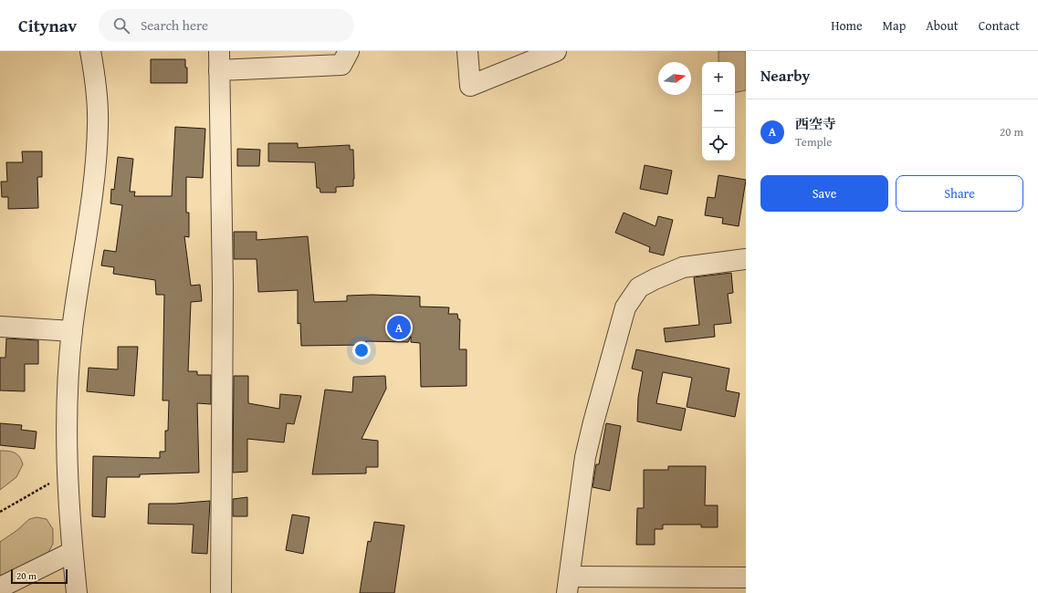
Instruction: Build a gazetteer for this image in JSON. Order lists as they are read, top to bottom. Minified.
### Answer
{"scale_bar":"20 m","north":"right","page":{"header":"Citynav","search":"Search here","nav":["Home","Map","About","Contact"],"heading":"Nearby","map_buttons":["+","−"],"list":[{"mark":"A","name":"西空寺","note":"Temple","value":"20 m"}],"buttons":["Save","Share"],"pins":"A","scale":"20 m"}}
